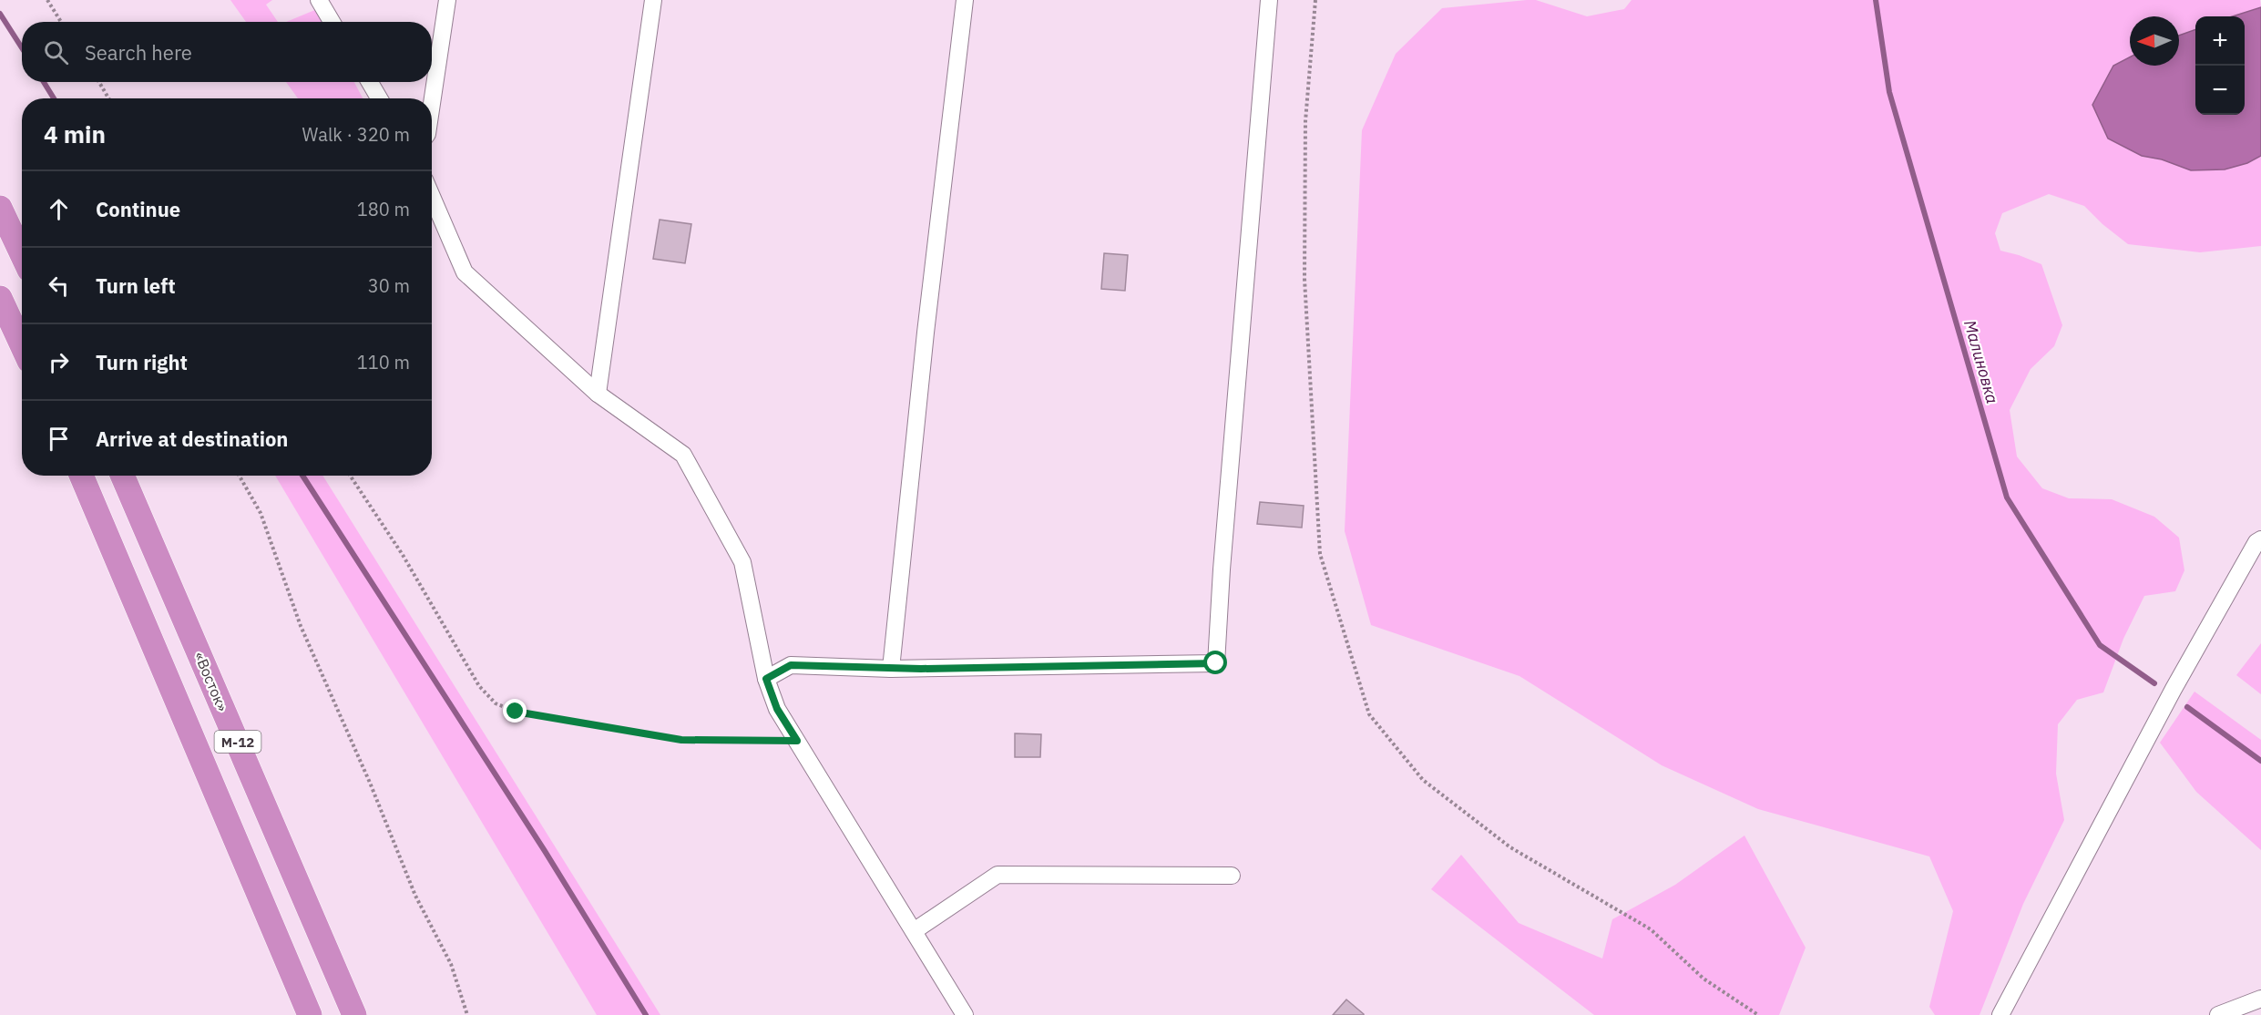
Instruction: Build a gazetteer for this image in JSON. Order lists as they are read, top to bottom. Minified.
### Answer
{"streets":{"highway":["«Восток»","М-12"]},"water":["Малиновка"],"north":"left","page":{"map_buttons":["+","−"],"search":"Search here","heading":["4 min","Walk · 320 m"],"list":[["Continue","180 m"],["Turn left","30 m"],["Turn right","110 m"],"Arrive at destination"]}}
